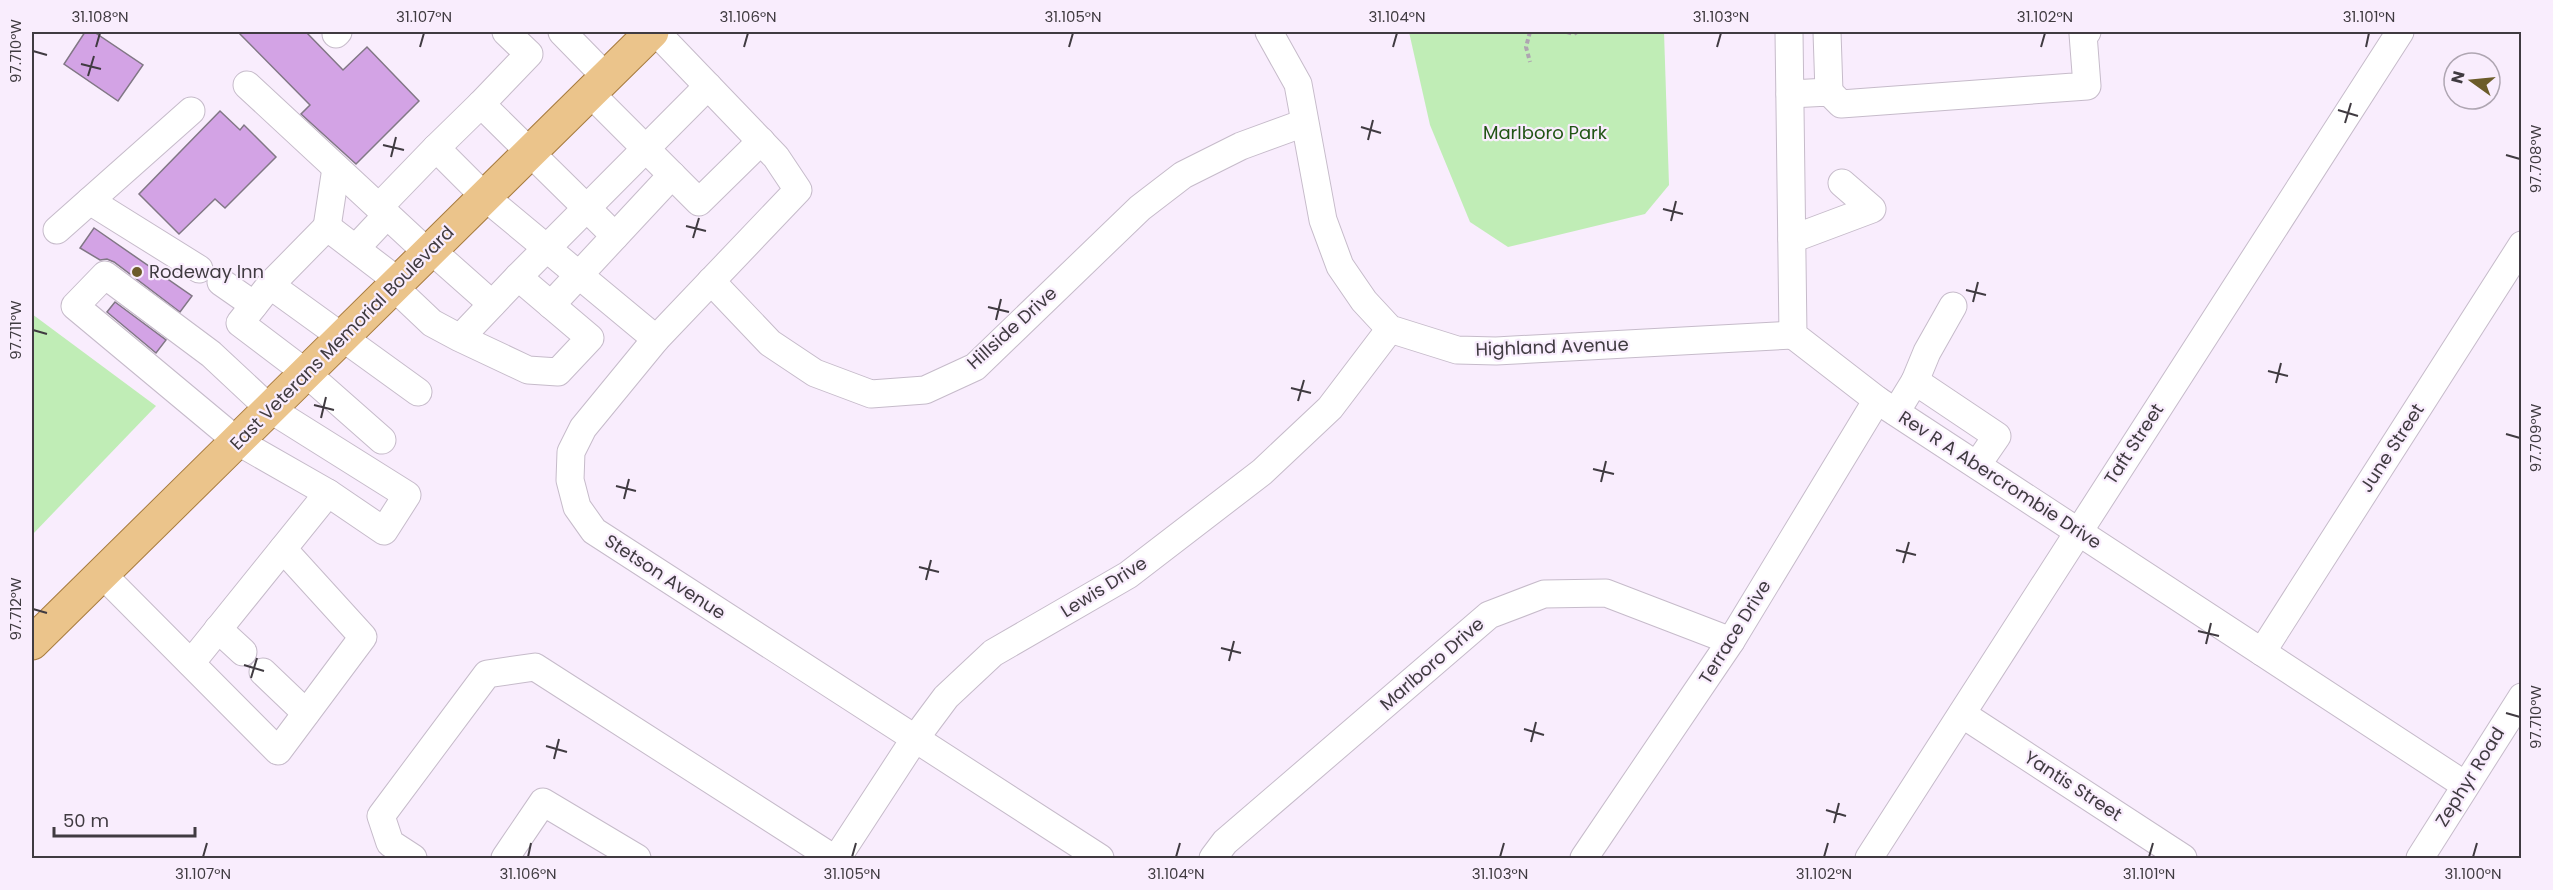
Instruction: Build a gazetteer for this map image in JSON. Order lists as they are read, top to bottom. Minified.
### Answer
{"streets":{"main road":["East Veterans Memorial Boulevard"],"street":["Hillside Drive","Highland Avenue","Taft Street","June Street","Rev R A Abercrombie Drive","Stetson Avenue","Lewis Drive","Terrace Drive","Marlboro Drive","Zephyr Road","Yantis Street"]},"crossings":[["Hillside Drive","Highland Avenue"],["Hillside Drive","Stetson Avenue"],["Highland Avenue","Rev R A Abercrombie Drive"],["Highland Avenue","Lewis Drive"],["Taft Street","Rev R A Abercrombie Drive"],["Taft Street","Yantis Street"],["June Street","Rev R A Abercrombie Drive"],["Rev R A Abercrombie Drive","Terrace Drive"],["Rev R A Abercrombie Drive","Zephyr Road"],["Stetson Avenue","Lewis Drive"],["Terrace Drive","Marlboro Drive"]],"parks":["Marlboro Park"],"places":["Rodeway Inn"],"scale_bar":"50 m","north":"left","coordinates":["31.108°N","31.107°N","31.106°N","31.105°N","31.104°N","31.103°N","31.102°N","31.101°N","97.710°W","97.708°W","97.711°W","97.709°W","97.712°W","31.100°N"]}
